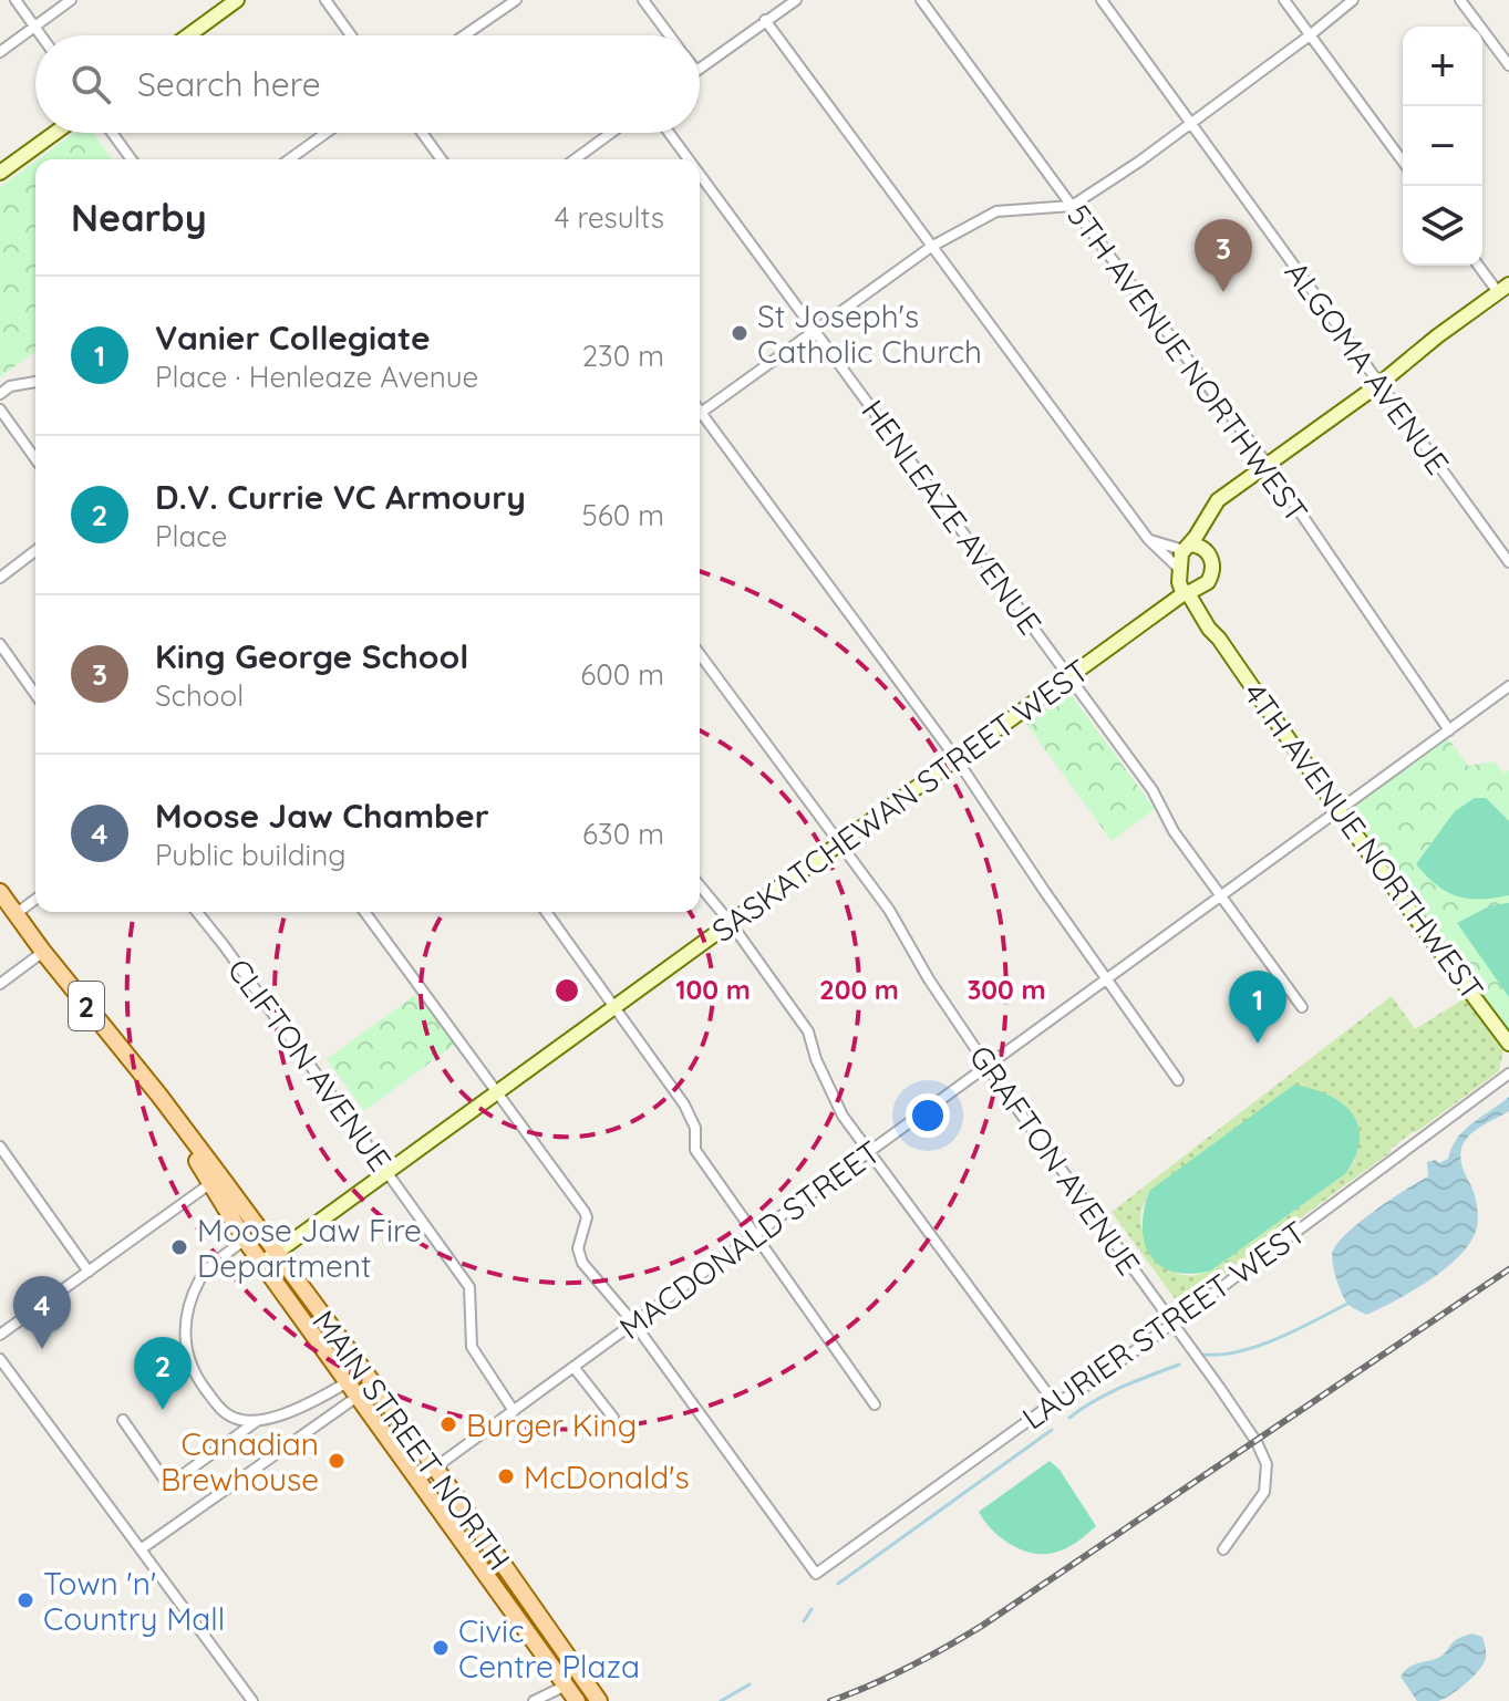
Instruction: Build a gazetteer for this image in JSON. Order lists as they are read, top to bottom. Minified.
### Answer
{"streets":{"main road":["2","MAIN STREET NORTH"],"street":["5TH AVENUE NORTHWEST","ALGOMA AVENUE","HENLEAZE AVENUE","SASKATCHEWAN STREET WEST","4TH AVENUE NORTHWEST","CLIFTON AVENUE","GRAFTON AVENUE","MACDONALD STREET","LAURIER STREET WEST"]},"crossings":[["5TH AVENUE NORTHWEST","MACDONALD STREET"],["HENLEAZE AVENUE","SASKATCHEWAN STREET WEST"],["HENLEAZE AVENUE","MACDONALD STREET"],["SASKATCHEWAN STREET WEST","4TH AVENUE NORTHWEST"],["SASKATCHEWAN STREET WEST","CLIFTON AVENUE"],["SASKATCHEWAN STREET WEST","GRAFTON AVENUE"],["SASKATCHEWAN STREET WEST","MAIN STREET NORTH"],["4TH AVENUE NORTHWEST","MACDONALD STREET"],["CLIFTON AVENUE","MACDONALD STREET"],["GRAFTON AVENUE","MACDONALD STREET"],["GRAFTON AVENUE","LAURIER STREET WEST"],["MACDONALD STREET","LAURIER STREET WEST"],["MACDONALD STREET","MAIN STREET NORTH"]],"places":["St Joseph's Catholic Church","Moose Jaw Fire Department","Burger King","Canadian Brewhouse","McDonald's","Town 'n' Country Mall","Civic Centre Plaza"],"page":{"map_buttons":["+","−"],"search":"Search here","heading":["Nearby","4 results"],"pins":["3","1","4","2"],"list":[{"mark":"1","name":"Vanier Collegiate","note":"Place · Henleaze Avenue","value":"230 m"},{"mark":"2","name":"D.V. Currie VC Armoury","note":"Place","value":"560 m"},{"mark":"3","name":"King George School","note":"School","value":"600 m"},{"mark":"4","name":"Moose Jaw Chamber","note":"Public building","value":"630 m"}]},"rings":["100 m","200 m","300 m"]}
